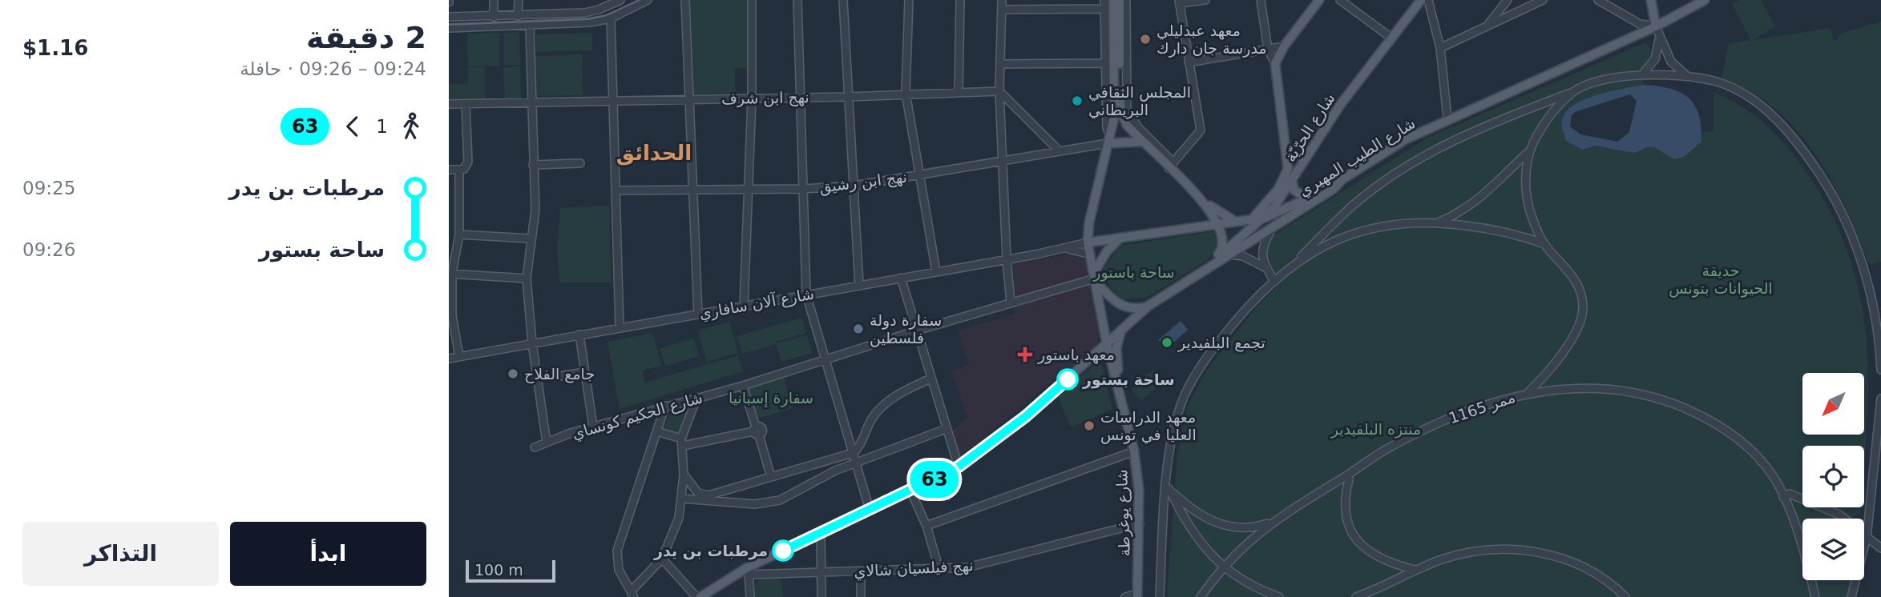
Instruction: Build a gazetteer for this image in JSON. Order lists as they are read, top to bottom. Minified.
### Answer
{"streets":{"main road":["شارع الحرّيّة","شارع الطيب المهيري","شارع يوغرطة"],"street":["نهج ابن شرف","نهج ابن رشيق","شارع آلان سافاري","ممر 1165","شارع الحكيم كونساي","نهج فيلسيان شالاي"]},"crossings":[["شارع الحرّيّة","شارع الطيب المهيري"],["شارع الطيب المهيري","شارع يوغرطة"],["شارع الطيب المهيري","نهج فيلسيان شالاي"],["شارع آلان سافاري","شارع يوغرطة"],["شارع الحكيم كونساي","شارع يوغرطة"],["شارع يوغرطة","نهج فيلسيان شالاي"]],"districts":["الحدائق"],"parks":["حديقة الحيوانات بتونس","ساحة باستور","سفارة إسبانيا","منتزه البلفيدير"],"places":{"other":["معهد عبدليلي مدرسة جان دارك","المجلس الثقافي البريطاني","سفارة دولة فلسطين","تجمع البلفيدير","جامع الفلاح","ساحة بستور","معهد الدراسات العليا في تونس","مرطبات بن يدر"],"health":["معهد باستور"]},"lines":["bus line 63"],"scale_bar":"100 m","north":"bottom left","page":{"on_map":"63","heading":["2 دقيقة","09:24 – 09:26 · حافلة","$1.16"],"legs":["1","63"],"list":[{"name":"مرطبات بن يدر","value":"09:25"},{"name":"ساحة بستور","value":"09:26"}],"buttons":["ابدأ","التذاكر"],"scale":"100 m"}}
